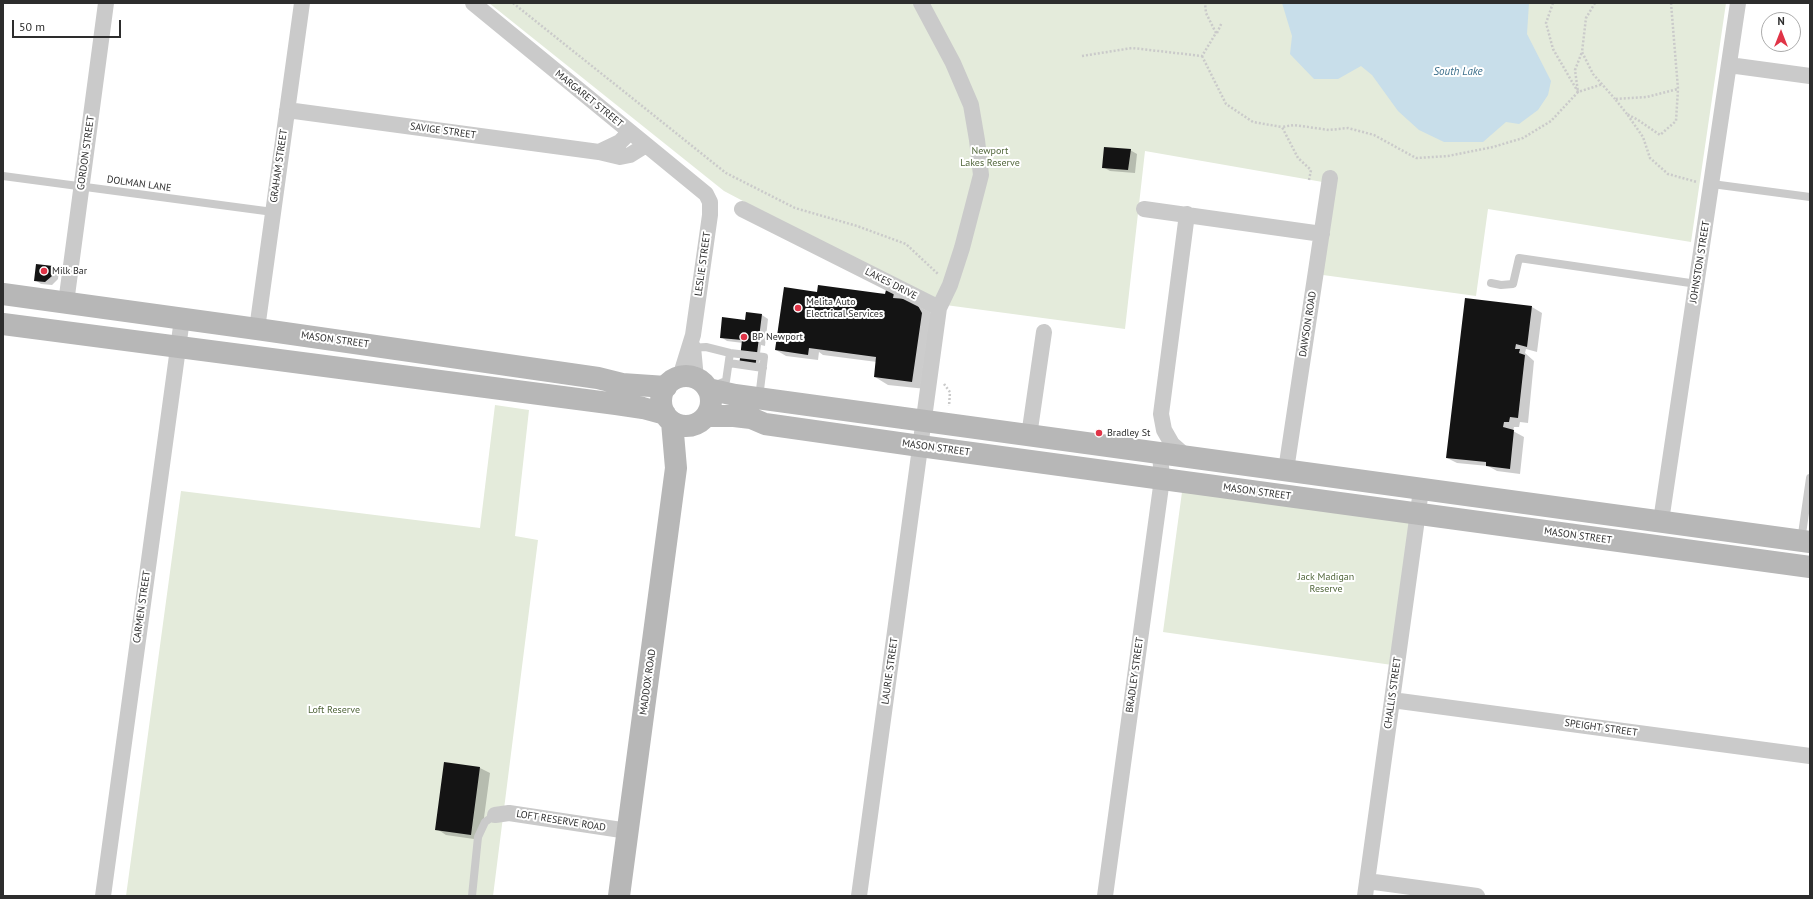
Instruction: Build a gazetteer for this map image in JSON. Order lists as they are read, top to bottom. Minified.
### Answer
{"streets":{"street":["MARGARET STREET","SAVIGE STREET","GORDON STREET","GRAHAM STREET","JOHNSTON STREET","LESLIE STREET","LAKES DRIVE","DAWSON ROAD","MASON STREET","CARMEN STREET","LAURIE STREET","BRADLEY STREET","MADDOX ROAD","CHALLIS STREET","SPEIGHT STREET","LOFT RESERVE ROAD"],"lane":["DOLMAN LANE"]},"crossings":[["MARGARET STREET","SAVIGE STREET"],["MARGARET STREET","LESLIE STREET"],["SAVIGE STREET","GRAHAM STREET"],["GORDON STREET","DOLMAN LANE"],["GORDON STREET","MASON STREET"],["GRAHAM STREET","DOLMAN LANE"],["GRAHAM STREET","MASON STREET"],["JOHNSTON STREET","MASON STREET"],["LESLIE STREET","MASON STREET"],["LESLIE STREET","MADDOX ROAD"],["DAWSON ROAD","MASON STREET"],["MASON STREET","CARMEN STREET"],["MASON STREET","LAURIE STREET"],["MASON STREET","BRADLEY STREET"],["MASON STREET","MADDOX ROAD"],["MASON STREET","CHALLIS STREET"],["MADDOX ROAD","LOFT RESERVE ROAD"],["CHALLIS STREET","SPEIGHT STREET"]],"water":["South Lake"],"parks":["Newport Lakes Reserve","Jack Madigan Reserve","Loft Reserve"],"places":["Milk Bar","Melita Auto Electrical Services","BP Newport","Bradley St"],"scale_bar":"50 m","north":"top"}
